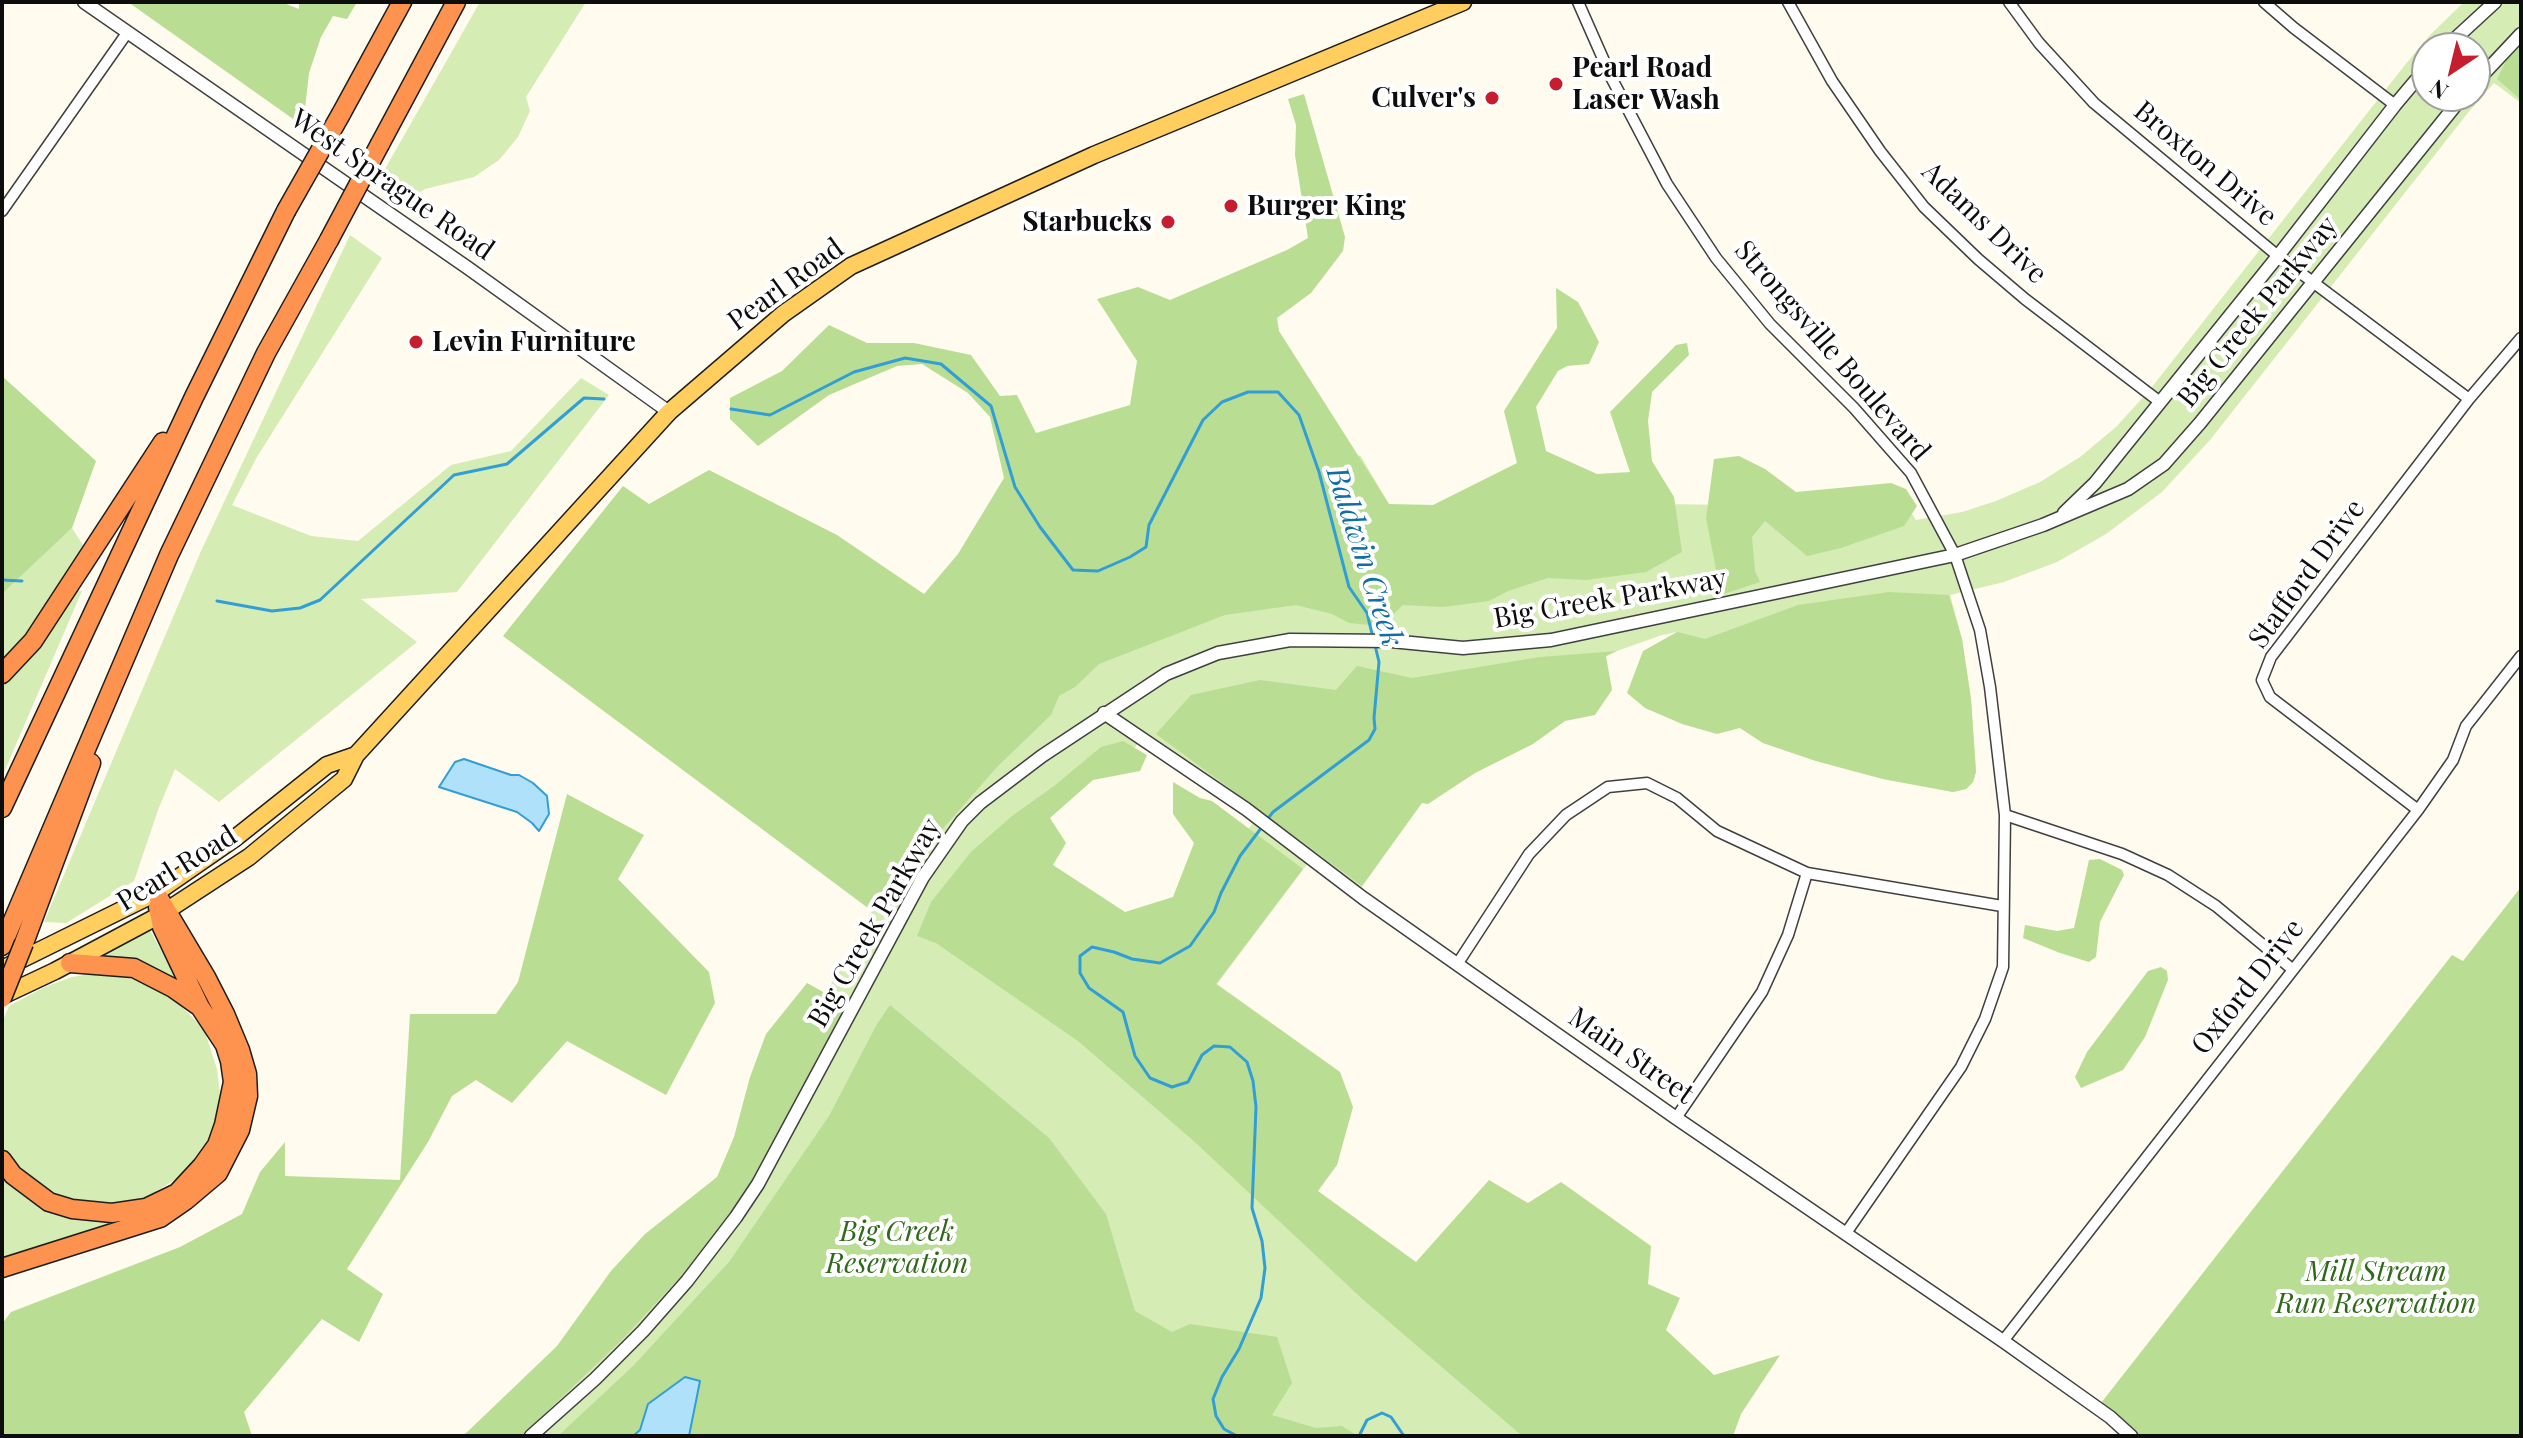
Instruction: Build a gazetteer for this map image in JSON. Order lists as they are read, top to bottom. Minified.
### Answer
{"streets":{"main road":["Pearl Road"],"street":["Broxton Drive","West Sprague Road","Adams Drive","Big Creek Parkway","Strongsville Boulevard","Stafford Drive","Oxford Drive","Main Street"]},"crossings":[["Broxton Drive","Big Creek Parkway"],["Broxton Drive","Stafford Drive"],["West Sprague Road","Pearl Road"],["Adams Drive","Big Creek Parkway"],["Big Creek Parkway","Strongsville Boulevard"],["Big Creek Parkway","Main Street"],["Strongsville Boulevard","Main Street"],["Stafford Drive","Oxford Drive"],["Oxford Drive","Main Street"]],"water":["Baldwin Creek"],"parks":["Big Creek Reservation","Mill Stream Run Reservation"],"places":["Pearl Road Laser Wash","Culver's","Burger King","Starbucks","Levin Furniture"],"north":"bottom left"}
